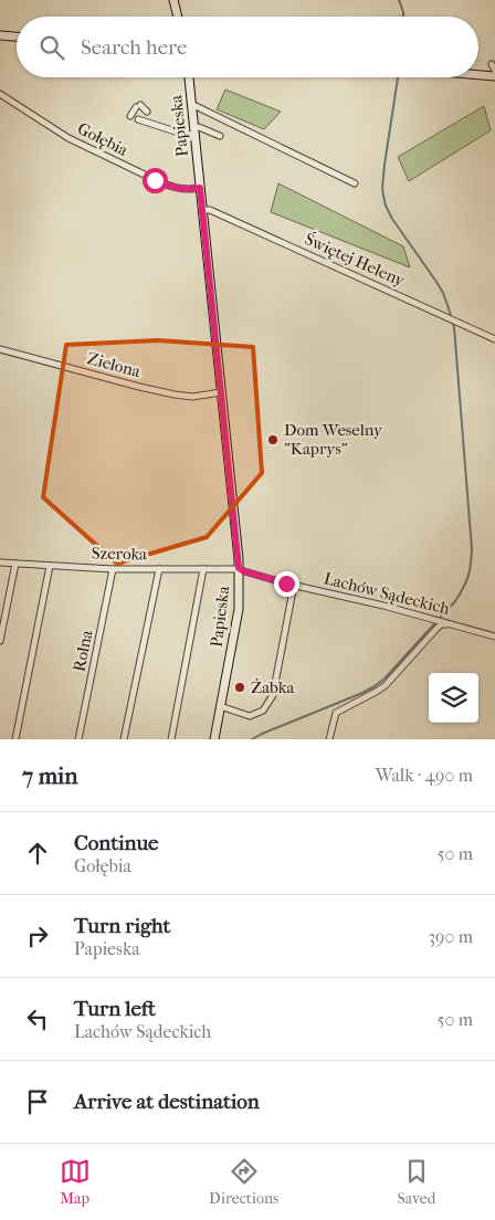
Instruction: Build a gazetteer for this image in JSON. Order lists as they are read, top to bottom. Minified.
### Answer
{"streets":{"street":["Papieska","Gołębia","Świętej Heleny","Zielona","Szeroka","Lachów Sądeckich","Rolna"]},"crossings":[["Papieska","Gołębia"],["Papieska","Świętej Heleny"],["Papieska","Zielona"],["Papieska","Szeroka"],["Papieska","Lachów Sądeckich"],["Szeroka","Lachów Sądeckich"],["Szeroka","Rolna"]],"places":["Dom Weselny \"Kaprys\"","Żabka"],"page":{"search":"Search here","heading":["7 min","Walk · 490 m"],"list":[["Continue","Gołębia","50 m"],["Turn right","Papieska","390 m"],["Turn left","Lachów Sądeckich","50 m"],"Arrive at destination"],"nav":["Map","Directions","Saved"]}}
